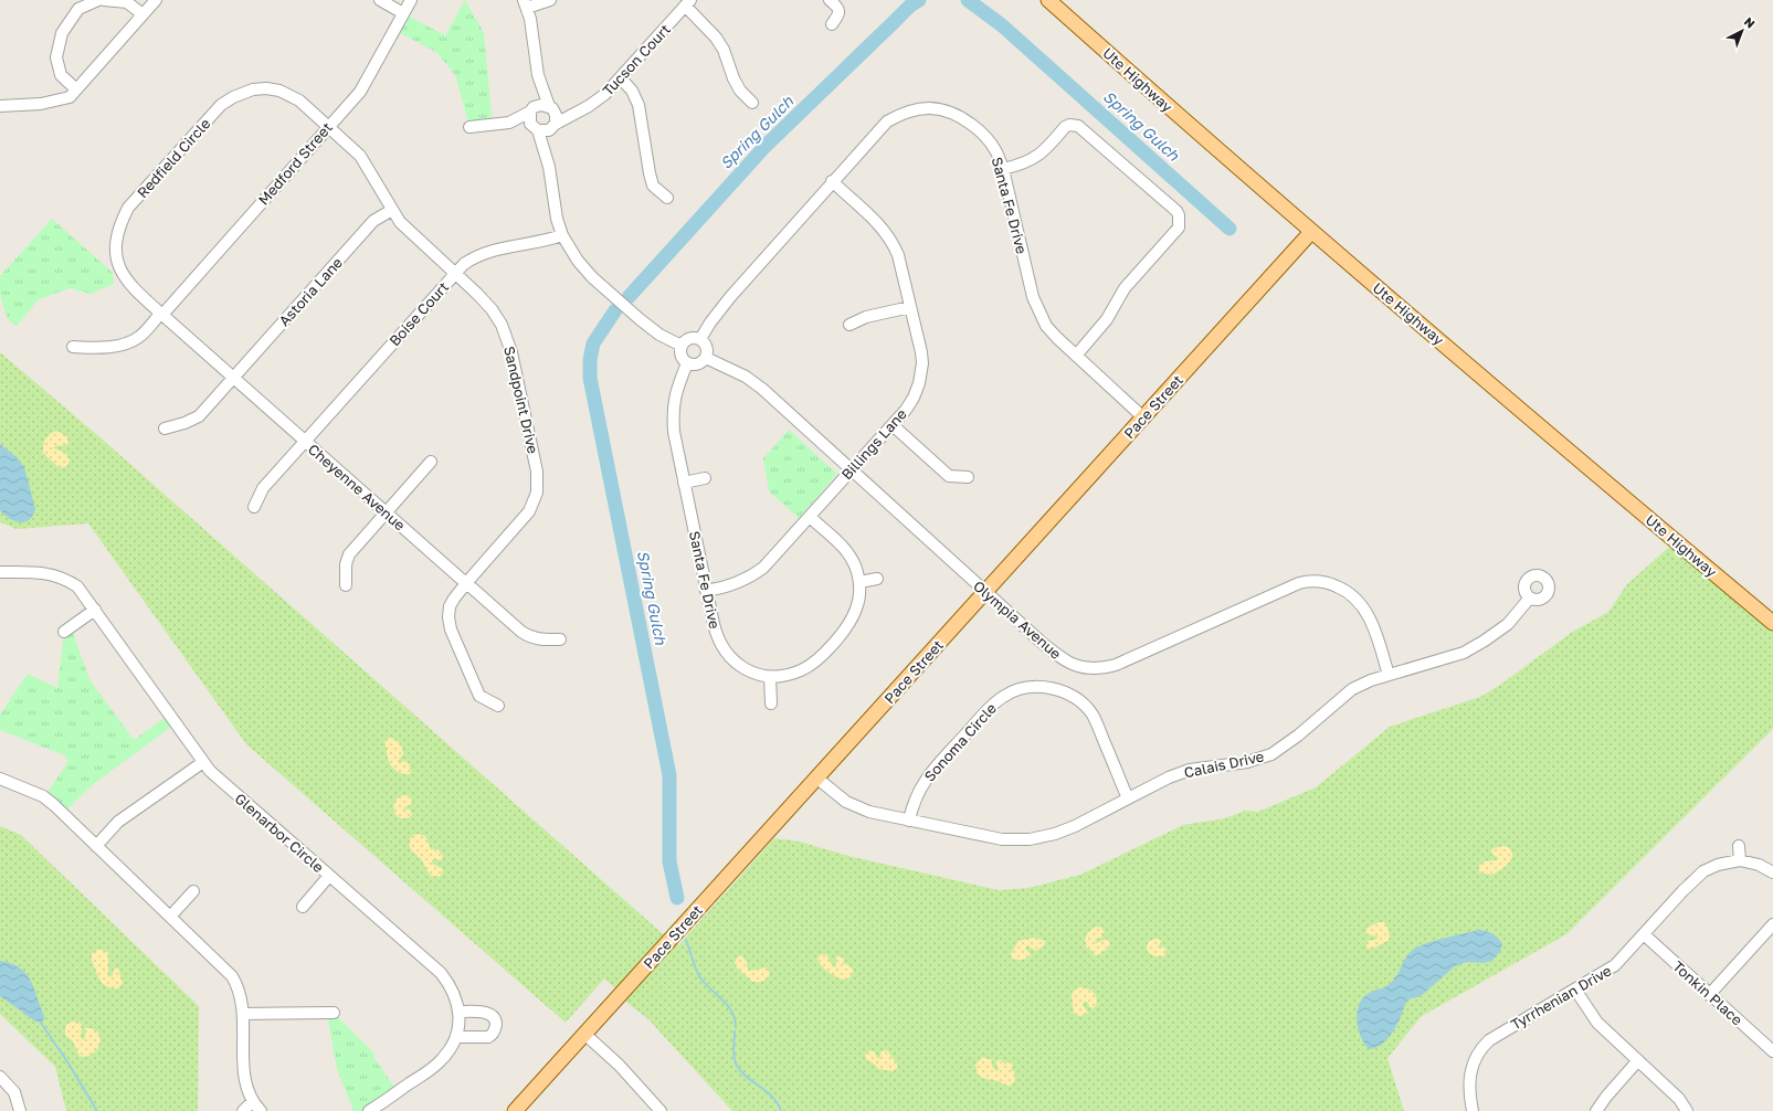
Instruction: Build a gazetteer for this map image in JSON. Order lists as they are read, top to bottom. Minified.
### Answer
{"streets":{"main road":["Ute Highway","Pace Street"],"street":["Tucson Court","Redfield Circle","Medford Street","Santa Fe Drive","Astoria Lane","Boise Court","Sandpoint Drive","Billings Lane","Cheyenne Avenue","Olympia Avenue","Sonoma Circle","Calais Drive","Glenarbor Circle","Tonkin Place","Tyrrhenian Drive"]},"crossings":[["Ute Highway","Pace Street"],["Redfield Circle","Medford Street"],["Redfield Circle","Sandpoint Drive"],["Redfield Circle","Cheyenne Avenue"],["Medford Street","Sandpoint Drive"],["Medford Street","Cheyenne Avenue"],["Santa Fe Drive","Pace Street"],["Santa Fe Drive","Billings Lane"],["Santa Fe Drive","Olympia Avenue"],["Astoria Lane","Sandpoint Drive"],["Astoria Lane","Cheyenne Avenue"],["Boise Court","Sandpoint Drive"],["Boise Court","Cheyenne Avenue"],["Sandpoint Drive","Cheyenne Avenue"],["Pace Street","Olympia Avenue"],["Pace Street","Calais Drive"],["Billings Lane","Olympia Avenue"],["Olympia Avenue","Calais Drive"],["Sonoma Circle","Calais Drive"],["Tonkin Place","Tyrrhenian Drive"]],"water":["Spring Gulch"],"north":"top right"}
